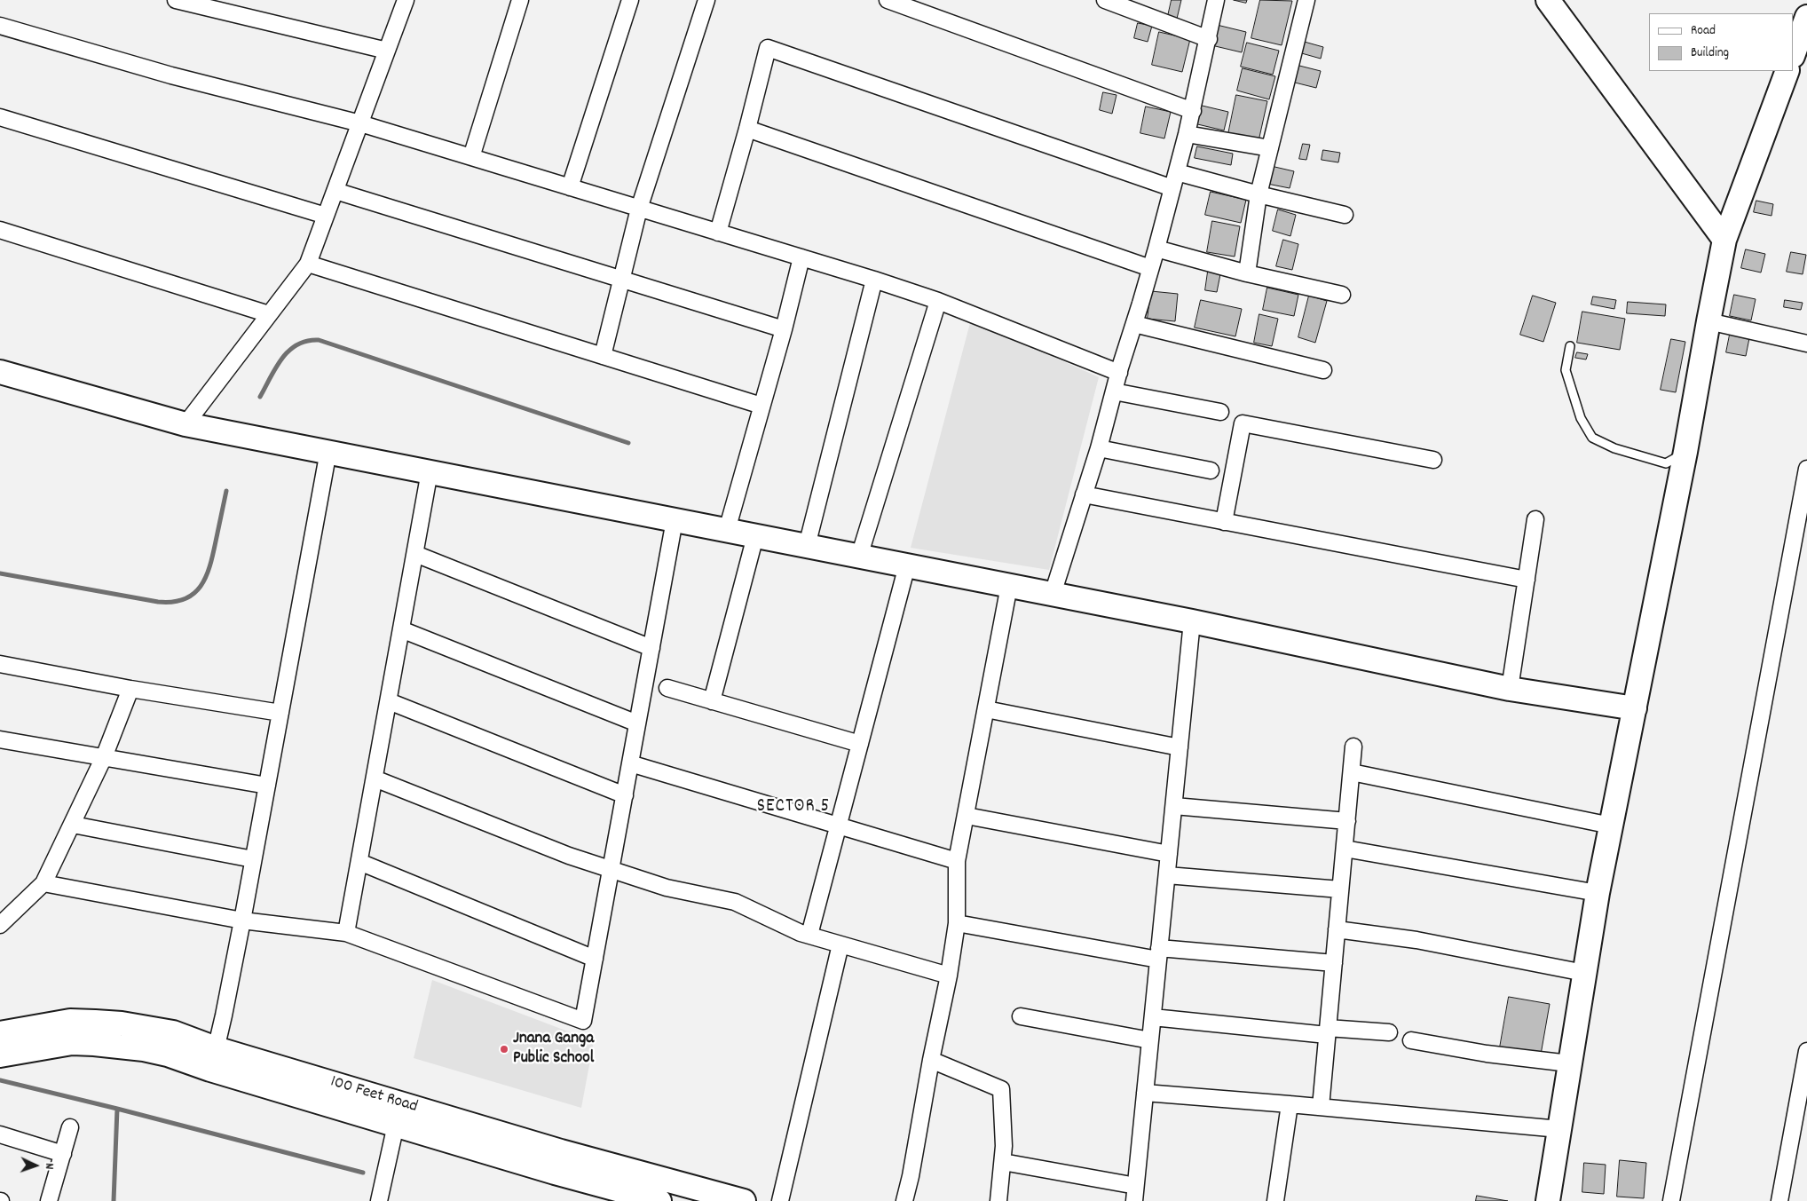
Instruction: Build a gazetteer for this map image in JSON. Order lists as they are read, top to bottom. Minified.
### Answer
{"streets":{"street":["100 Feet Road"]},"districts":["SECTOR 5"],"places":["Jnana Ganga Public School"],"legend":["Road","Building"],"north":"right"}
